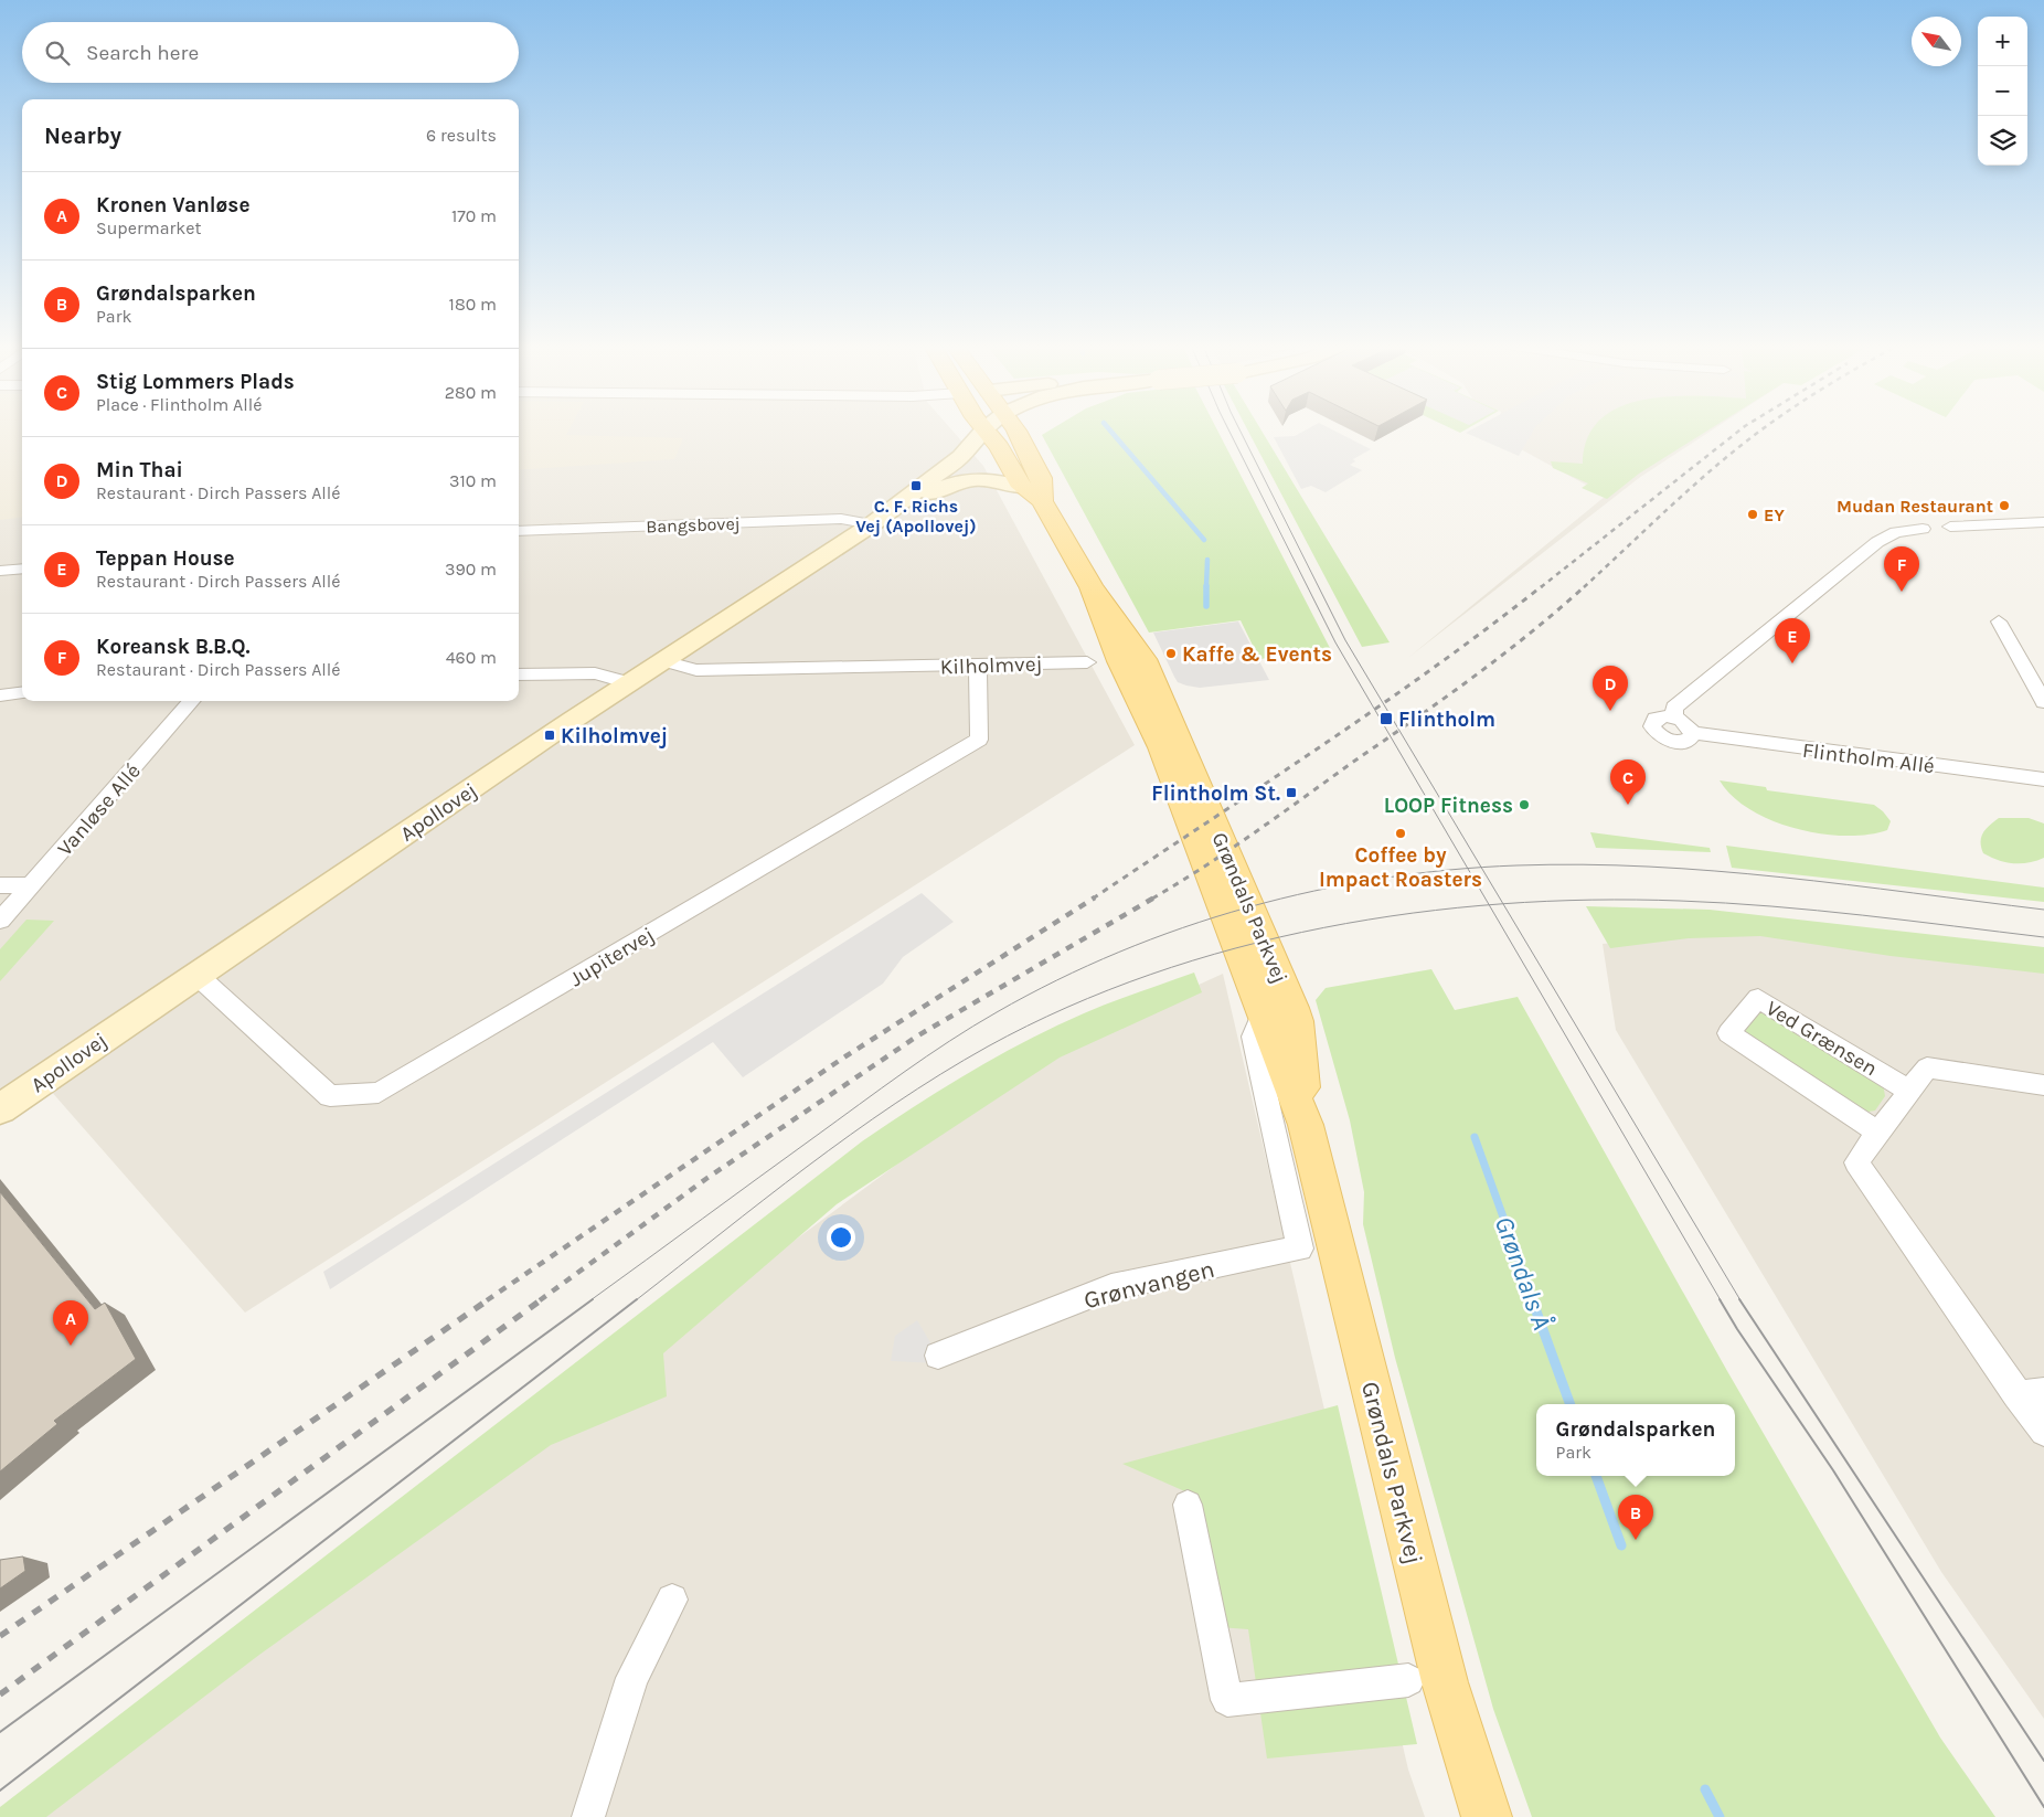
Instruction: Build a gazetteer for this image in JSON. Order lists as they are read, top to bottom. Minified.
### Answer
{"streets":{"main road":["Grøndals Parkvej"],"street":["Bangsbovej","Kilholmvej","Flintholm Allé","Vanløse Allé","Apollovej","Jupitervej","Ved Grænsen","Grønvangen"]},"crossings":[["Bangsbovej","Apollovej"],["Kilholmvej","Apollovej"],["Kilholmvej","Jupitervej"],["Apollovej","Grøndals Parkvej"],["Apollovej","Jupitervej"],["Grøndals Parkvej","Grønvangen"]],"water":["Grøndals Å"],"places":{"transit":["C. F. Richs Vej (Apollovej)","Flintholm","Kilholmvej","Flintholm St."],"other":["Mudan Restaurant","EY","Kaffe & Events","LOOP Fitness","Coffee by Impact Roasters"]},"north":"top left","page":{"map_buttons":["+","−"],"search":"Search here","heading":["Nearby","6 results"],"list":[{"mark":"A","name":"Kronen Vanløse","note":"Supermarket","value":"170 m"},{"mark":"B","name":"Grøndalsparken","note":"Park","value":"180 m"},{"mark":"C","name":"Stig Lommers Plads","note":"Place · Flintholm Allé","value":"280 m"},{"mark":"D","name":"Min Thai","note":"Restaurant · Dirch Passers Allé","value":"310 m"},{"mark":"E","name":"Teppan House","note":"Restaurant · Dirch Passers Allé","value":"390 m"},{"mark":"F","name":"Koreansk B.B.Q.","note":"Restaurant · Dirch Passers Allé","value":"460 m"}],"pins":["F","E","D","C","A","B"],"popup":["Grøndalsparken","Park"]}}
